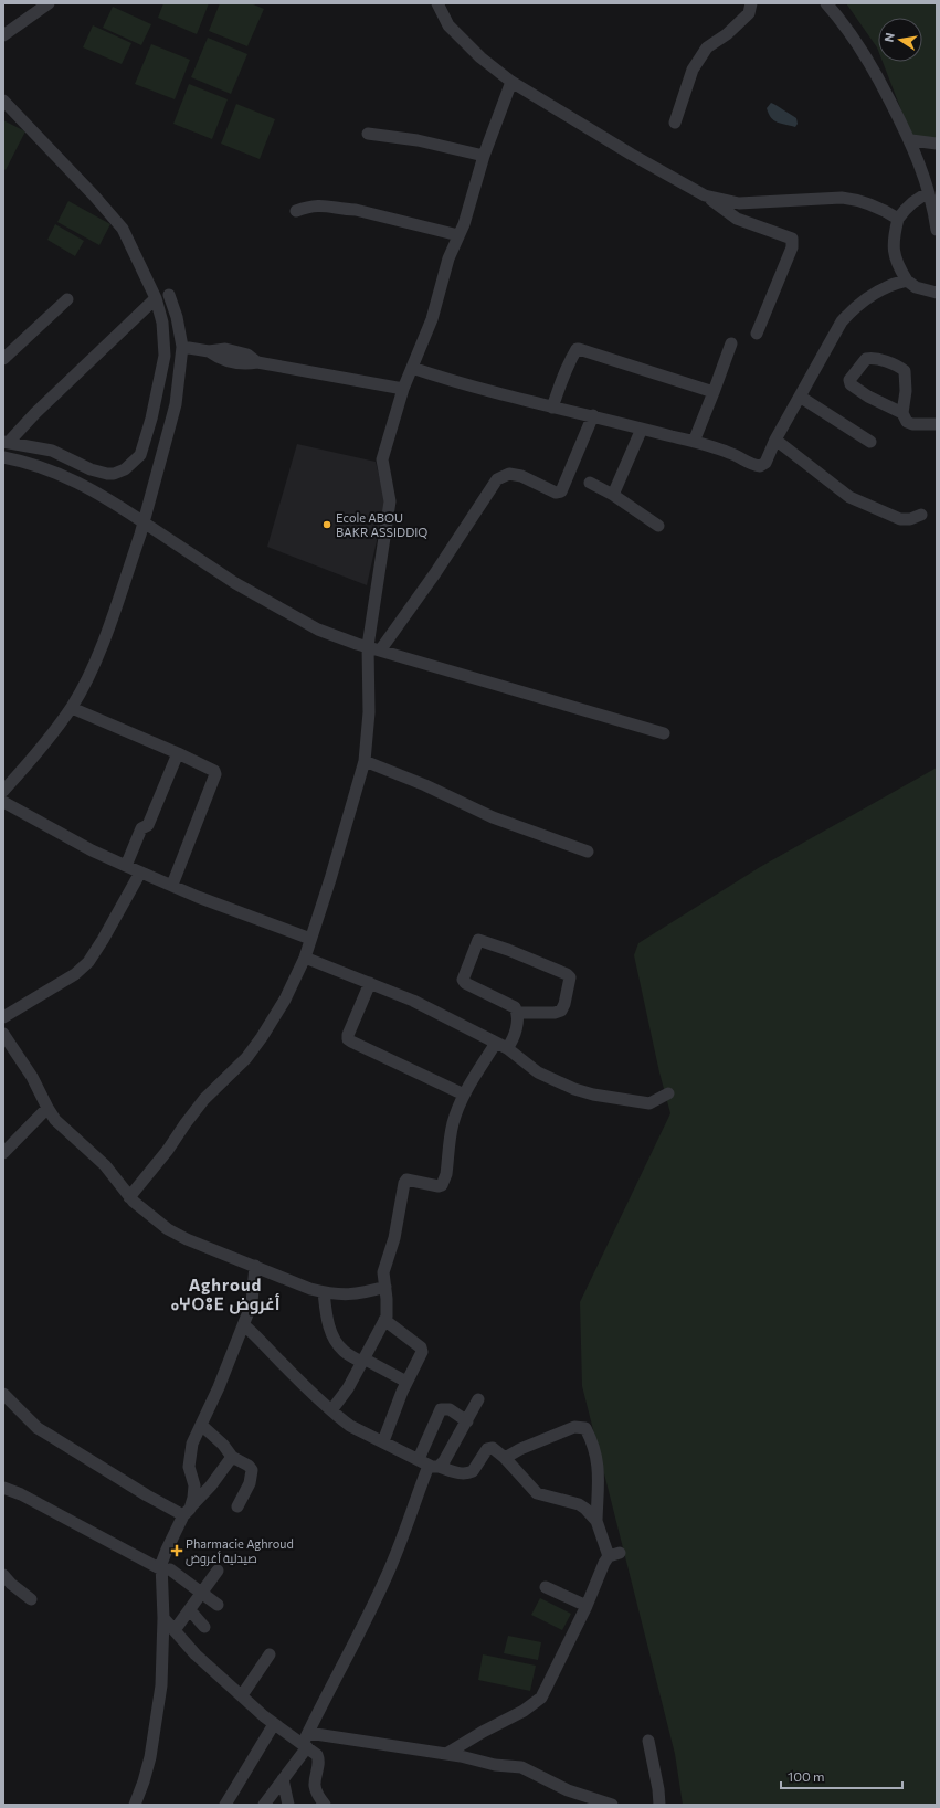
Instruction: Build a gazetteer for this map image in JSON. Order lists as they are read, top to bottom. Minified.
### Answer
{"districts":["Aghroud ⴰⵖⵔⵓⴹ أغروض"],"places":{"other":["Ecole ABOU BAKR ASSIDDIQ"],"health":["Pharmacie Aghroud صيدلية أغروض"]},"scale_bar":"100 m","north":"left"}
